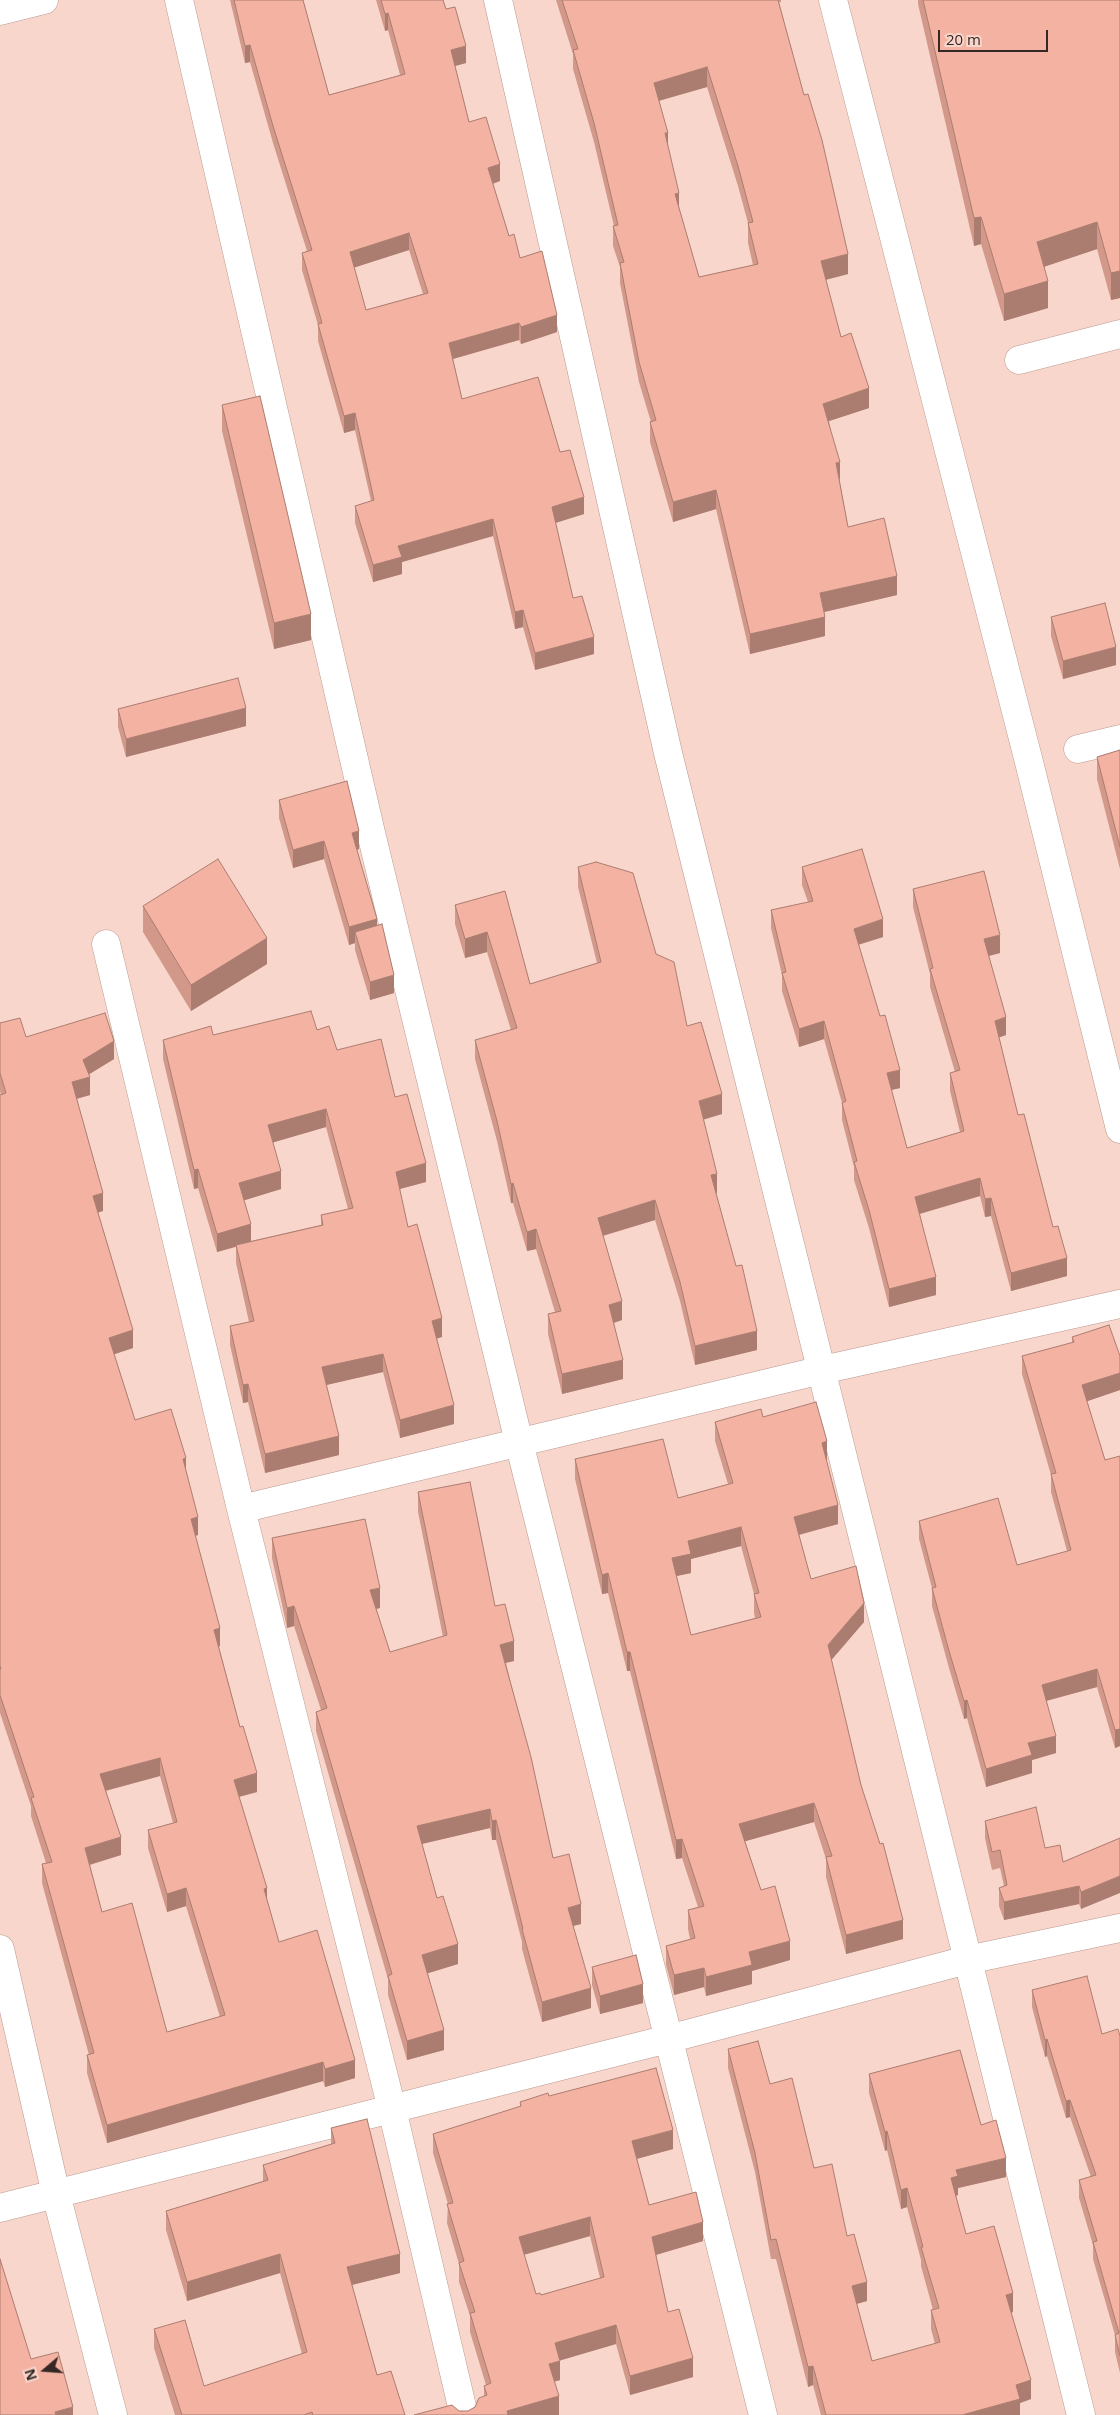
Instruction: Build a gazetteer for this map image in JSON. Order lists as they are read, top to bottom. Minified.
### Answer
{"scale_bar":"20 m","north":"left"}
